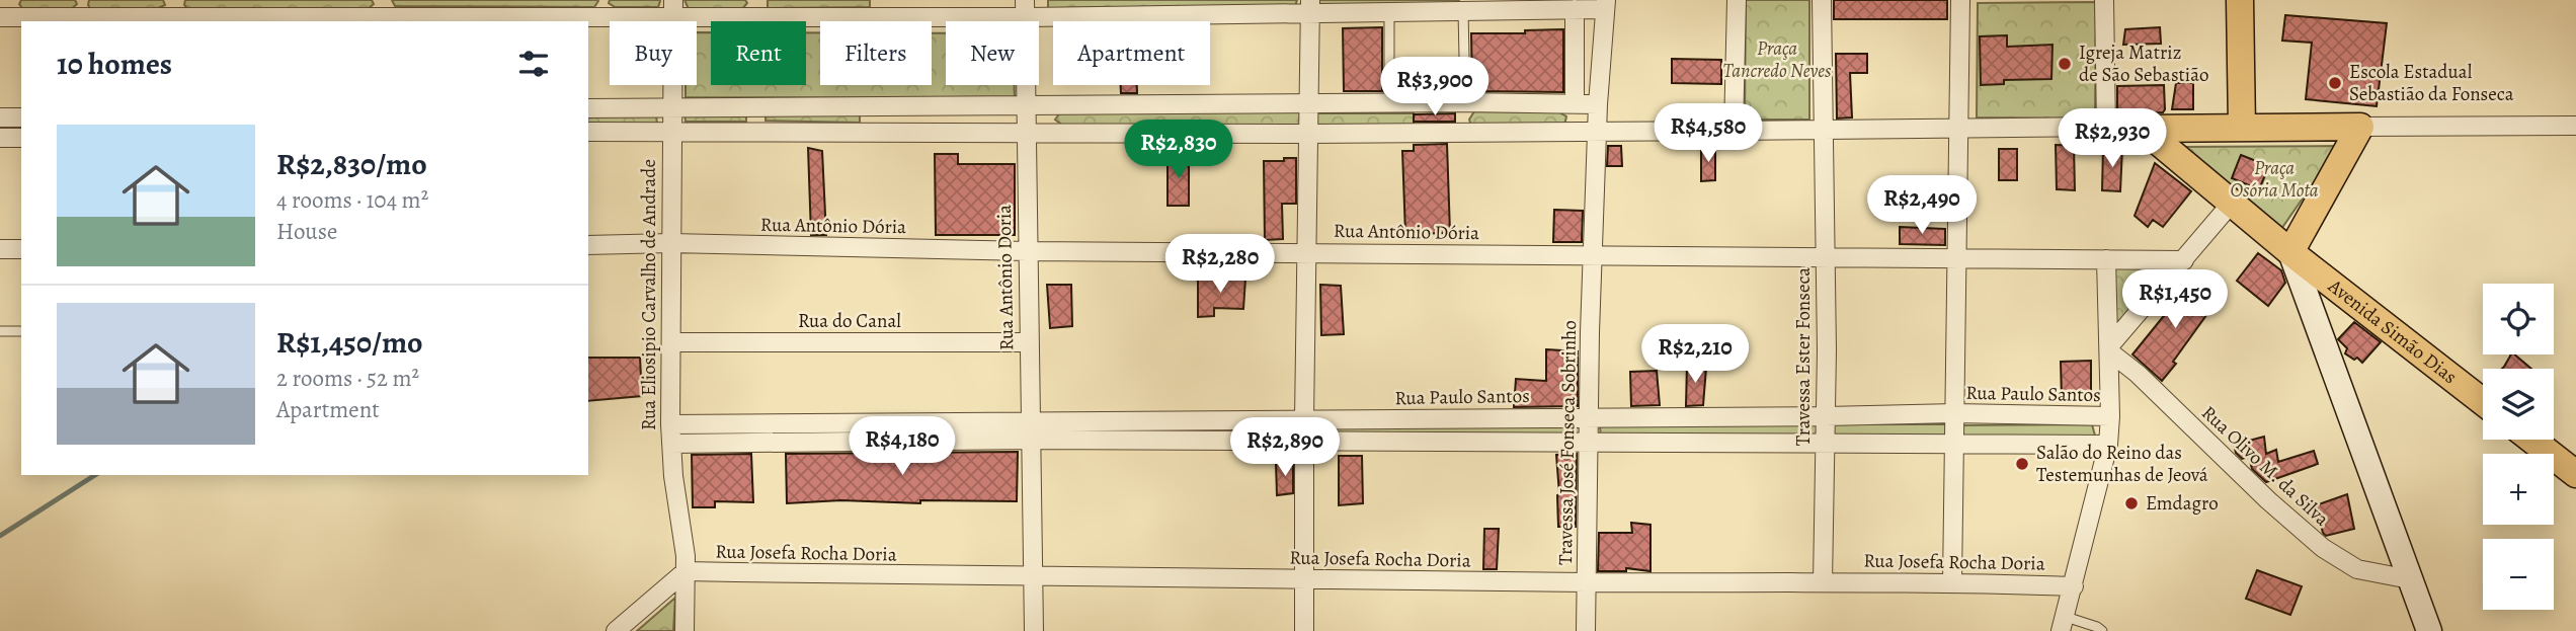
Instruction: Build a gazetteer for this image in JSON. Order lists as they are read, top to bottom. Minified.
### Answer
{"streets":{"main road":["Avenida Simão Dias"],"street":["Rua Antônio Dória","Rua Antônio Doria","Rua Eliosipio Carvalho de Andrade","Rua do Canal","Travessa Ester Fonseca","Rua Paulo Santos","Travessa José Fonseca Sobrinho","Rua Olivo M. da Silva","Rua Josefa Rocha Doria"]},"crossings":[["Rua Antônio Dória","Rua Antônio Doria"],["Rua Antônio Dória","Rua Eliosipio Carvalho de Andrade"],["Rua Antônio Dória","Travessa Ester Fonseca"],["Rua Antônio Dória","Rua Paulo Santos"],["Rua Antônio Dória","Travessa José Fonseca Sobrinho"],["Rua Antônio Doria","Rua do Canal"],["Rua Antônio Doria","Rua Paulo Santos"],["Rua Antônio Doria","Rua Josefa Rocha Doria"],["Rua Eliosipio Carvalho de Andrade","Rua do Canal"],["Rua Eliosipio Carvalho de Andrade","Rua Paulo Santos"],["Rua Eliosipio Carvalho de Andrade","Rua Josefa Rocha Doria"],["Travessa Ester Fonseca","Rua Paulo Santos"],["Travessa Ester Fonseca","Rua Josefa Rocha Doria"],["Rua Paulo Santos","Travessa José Fonseca Sobrinho"],["Rua Paulo Santos","Rua Josefa Rocha Doria"],["Travessa José Fonseca Sobrinho","Rua Josefa Rocha Doria"]],"parks":["Praça Tancredo Neves","Praça Osória Mota"],"places":["Igreja Matriz de São Sebastião","Escola Estadual Sebastião da Fonseca","Salão do Reino das Testemunhas de Jeová","Emdagro"],"page":{"chip":["Buy","Rent","Filters","New","Apartment"],"heading":"10 homes","price":["R$3,900","R$4,580","R$2,930","R$2,830","R$2,490","R$2,280","R$1,450","R$2,210","R$4,180","R$2,890"],"list":[{"name":"R$2,830/mo","note":"4 rooms · 104 m² · House"},{"name":"R$1,450/mo","note":"2 rooms · 52 m² · Apartment"}],"map_buttons":["+","−"]}}
